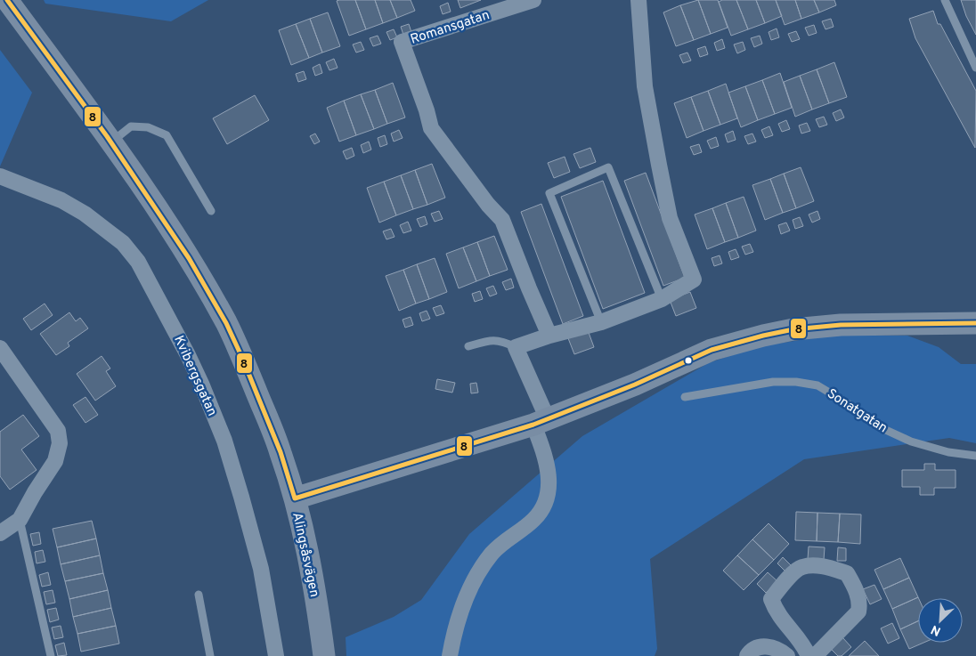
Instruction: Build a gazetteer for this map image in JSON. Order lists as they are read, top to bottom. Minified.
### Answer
{"streets":{"main road":["Alingsåsvägen"],"street":["Romansgatan","Kvibergsgatan"],"lane":["Sonatgatan"]},"lines":["transit line 8"],"north":"bottom left"}
